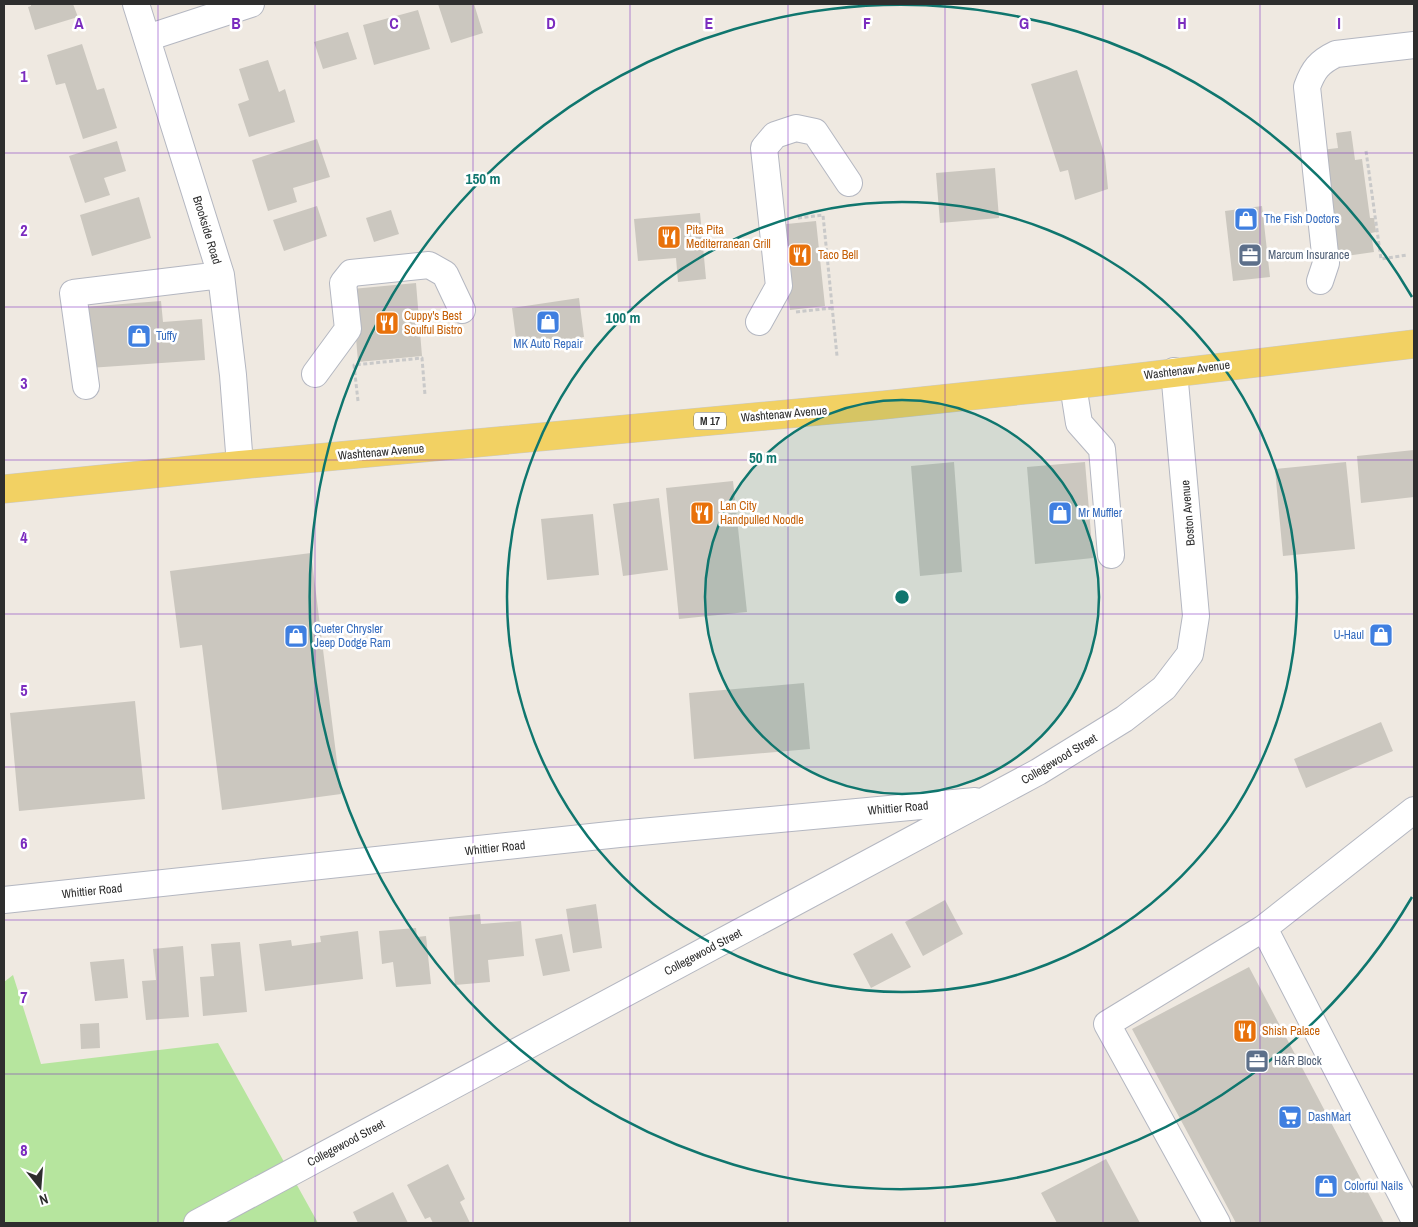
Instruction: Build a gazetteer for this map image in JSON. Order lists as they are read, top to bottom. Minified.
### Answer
{"streets":{"main road":["Washtenaw Avenue","M 17"],"street":["Brookside Road","Boston Avenue","Collegewood Street","Whittier Road"]},"crossings":[["Brookside Road","Washtenaw Avenue"],["Washtenaw Avenue","Boston Avenue"],["Boston Avenue","Collegewood Street"],["Collegewood Street","Whittier Road"]],"places":{"shop":["The Fish Doctors","MK Auto Repair","Tuffy","Mr Muffler","U-Haul","Cueter Chrysler Jeep Dodge Ram","Colorful Nails"],"restaurant":["Pita Pita Mediterranean Grill","Taco Bell","Cuppy's Best Soulful Bistro","Lan City Handpulled Noodle","Shish Palace"],"office":["Marcum Insurance","H&R Block"],"supermarket":["DashMart"]},"north":"bottom","grid":{"columns":["A","B","C","D","E","F","G","H","I"],"rows":["1","2","3","4","5","6","7","8"]},"rings":["150 m","100 m","50 m"]}
